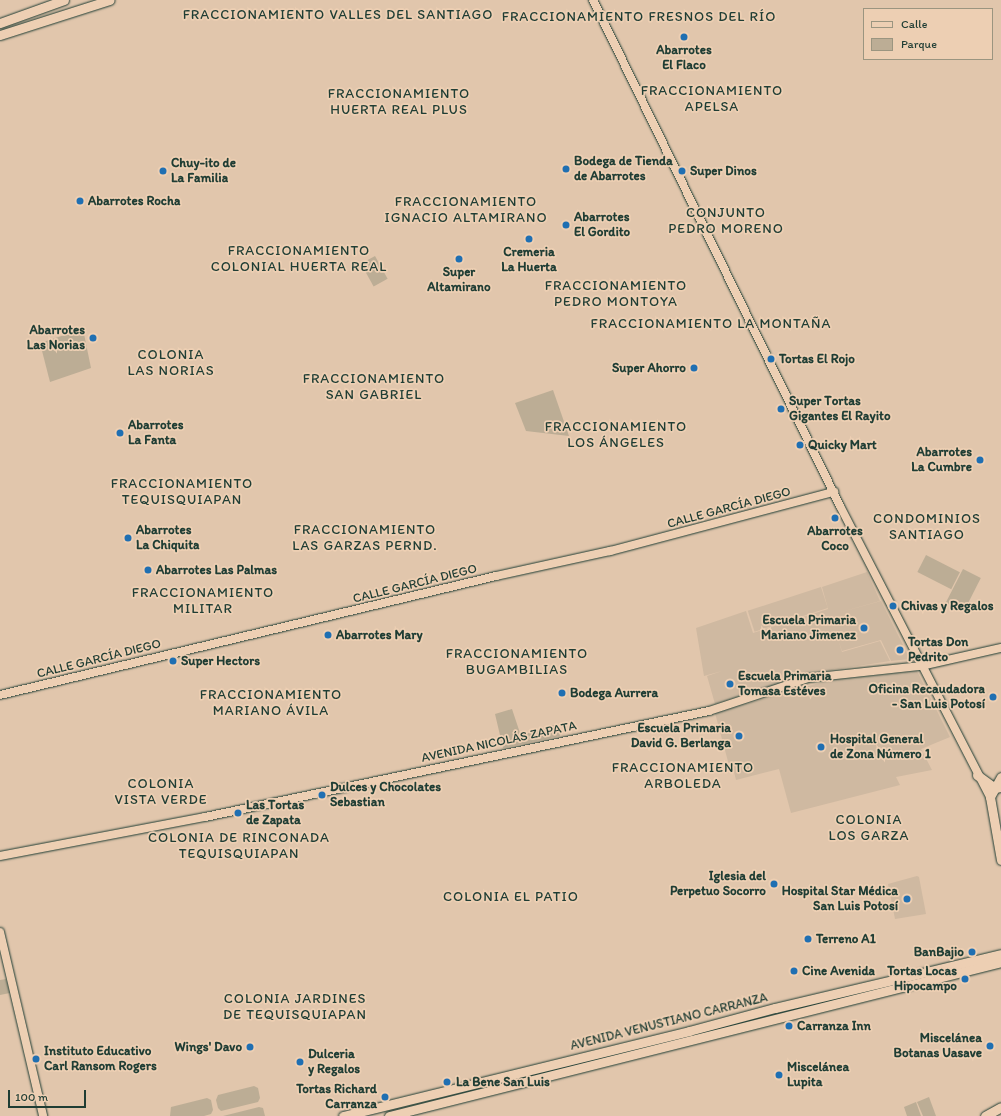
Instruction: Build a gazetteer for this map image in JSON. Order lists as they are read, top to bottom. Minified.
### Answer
{"streets":{"main road":["AVENIDA VENUSTIANO CARRANZA"],"street":["CALLE GARCÍA DIEGO","AVENIDA NICOLÁS ZAPATA"]},"districts":["FRACCIONAMIENTO VALLES DEL SANTIAGO","FRACCIONAMIENTO FRESNOS DEL RÍO","FRACCIONAMIENTO APELSA","FRACCIONAMIENTO HUERTA REAL PLUS","FRACCIONAMIENTO IGNACIO ALTAMIRANO","CONJUNTO PEDRO MORENO","FRACCIONAMIENTO COLONIAL HUERTA REAL","FRACCIONAMIENTO PEDRO MONTOYA","FRACCIONAMIENTO LA MONTAÑA","COLONIA LAS NORIAS","FRACCIONAMIENTO SAN GABRIEL","FRACCIONAMIENTO LOS ÁNGELES","FRACCIONAMIENTO TEQUISQUIAPAN","CONDOMINIOS SANTIAGO","FRACCIONAMIENTO LAS GARZAS PERND.","FRACCIONAMIENTO MILITAR","FRACCIONAMIENTO BUGAMBILIAS","FRACCIONAMIENTO MARIANO ÁVILA","FRACCIONAMIENTO ARBOLEDA","COLONIA VISTA VERDE","COLONIA LOS GARZA","COLONIA DE RINCONADA TEQUISQUIAPAN","COLONIA EL PATIO","COLONIA JARDINES DE TEQUISQUIAPAN"],"places":["Abarrotes El Flaco","Bodega de Tienda de Abarrotes","Chuy-ito de La Familia","Super Dinos","Abarrotes Rocha","Abarrotes El Gordito","Cremeria La Huerta","Super Altamirano","Abarrotes Las Norias","Tortas El Rojo","Super Ahorro","Super Tortas Gigantes El Rayito","Abarrotes La Fanta","Quicky Mart","Abarrotes La Cumbre","Abarrotes Coco","Abarrotes La Chiquita","Abarrotes Las Palmas","Chivas y Regalos","Escuela Primaria Mariano Jimenez","Abarrotes Mary","Tortas Don Pedrito","Super Hectors","Escuela Primaria Tomasa Estéves","Bodega Aurrera","Oficina Recaudadora - San Luis Potosí","Escuela Primaria David G. Berlanga","Hospital General de Zona Número 1","Dulces y Chocolates Sebastian","Las Tortas de Zapata","Iglesia del Perpetuo Socorro","Hospital Star Médica San Luis Potosí","Terreno A1","BanBajio","Cine Avenida","Tortas Locas Hipocampo","Carranza Inn","Miscelánea Botanas Uasave","Wings' Davo","Instituto Educativo Carl Ransom Rogers","Dulceria y Regalos","Miscelánea Lupita","La Bene San Luis","Tortas Richard Carranza"],"legend":["Calle","Parque"],"scale_bar":"100 m"}
